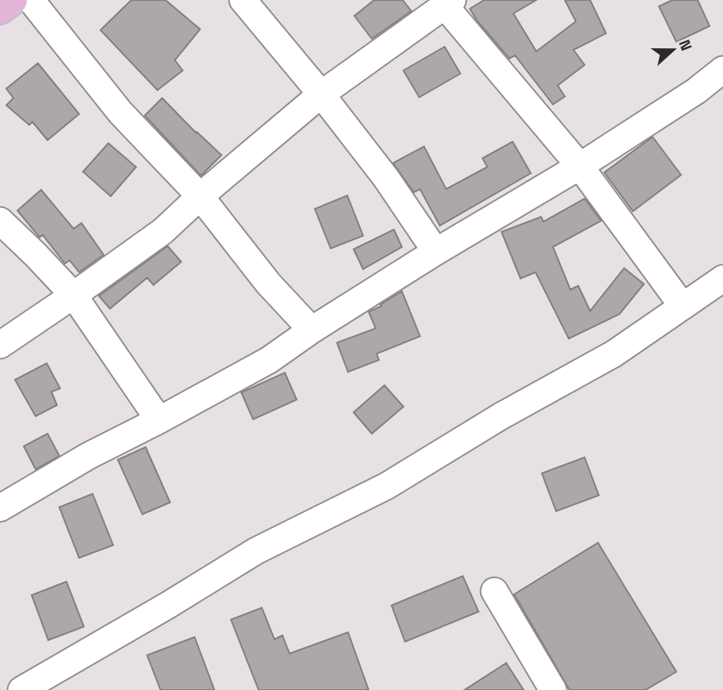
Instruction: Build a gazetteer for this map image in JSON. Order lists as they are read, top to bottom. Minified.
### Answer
{"north":"right"}
